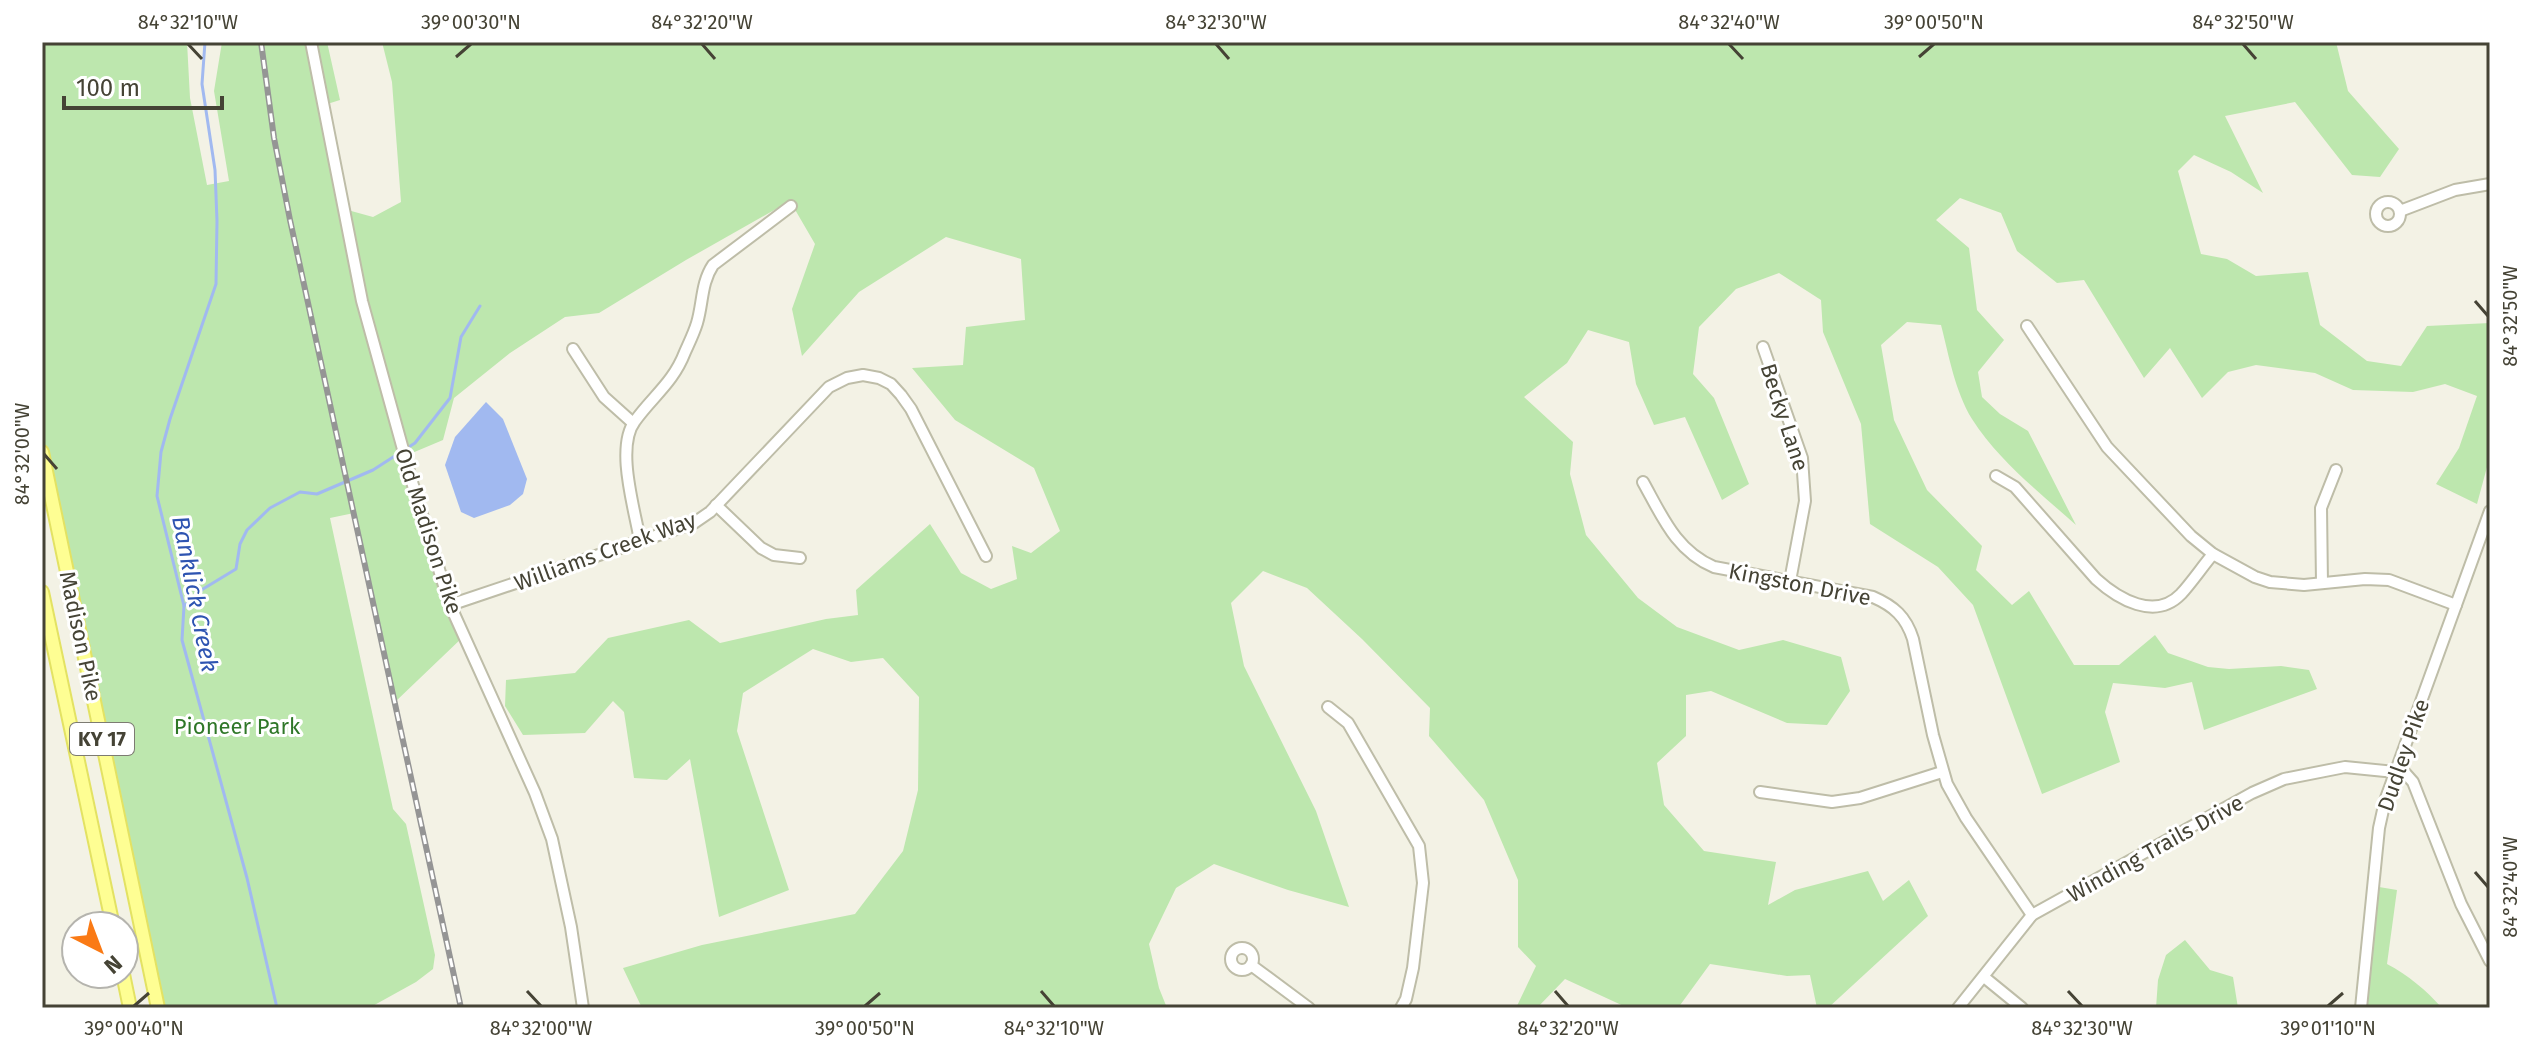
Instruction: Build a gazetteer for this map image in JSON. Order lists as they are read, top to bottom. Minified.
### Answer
{"streets":{"main road":["Madison Pike","KY 17"],"street":["Becky Lane","Old Madison Pike","Williams Creek Way","Kingston Drive","Dudley Pike","Winding Trails Drive"]},"crossings":[["Becky Lane","Kingston Drive"],["Old Madison Pike","Williams Creek Way"],["Kingston Drive","Winding Trails Drive"],["Dudley Pike","Winding Trails Drive"]],"water":["Banklick Creek"],"parks":["Pioneer Park"],"scale_bar":"100 m","north":"bottom right","coordinates":["84°32'10\"W","39°00'30\"N","84°32'20\"W","84°32'30\"W","84°32'40\"W","39°00'50\"N","84°32'50\"W","84°32'00\"W","39°00'40\"N","39°01'10\"N"]}
